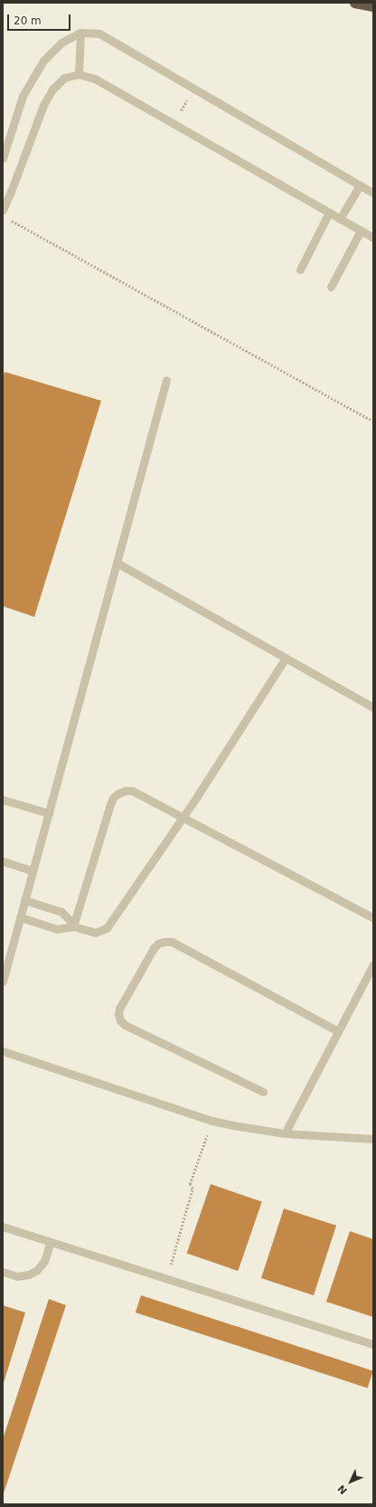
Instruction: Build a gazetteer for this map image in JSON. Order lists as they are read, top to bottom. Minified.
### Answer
{"scale_bar":"20 m","north":"bottom left"}
